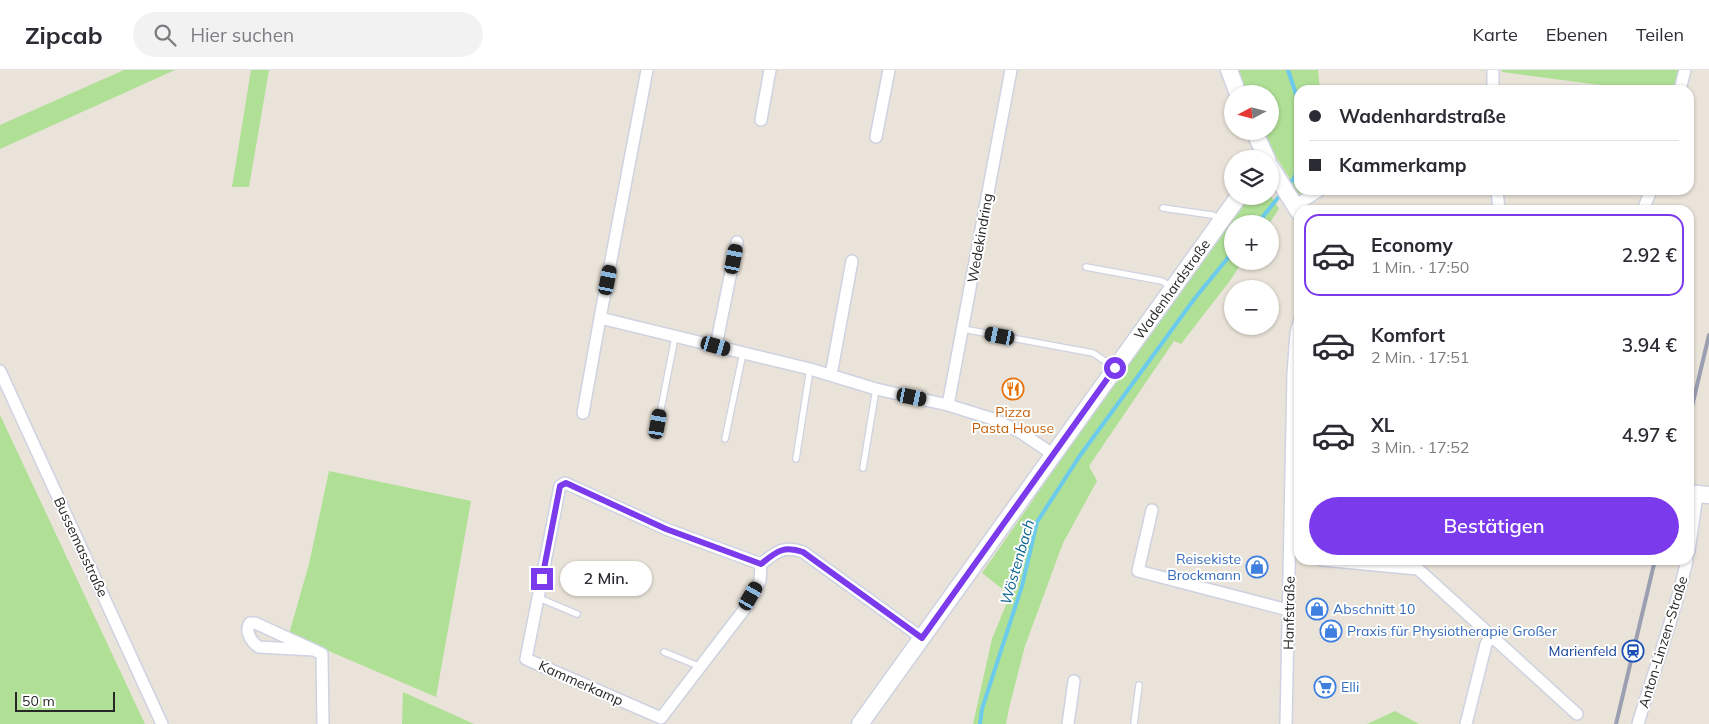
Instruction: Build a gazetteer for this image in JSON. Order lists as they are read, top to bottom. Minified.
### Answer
{"streets":{"street":["Wedekindring","Wadenhardstraße","Bussemasstraße","Hanfstraße","Anton-Linzen-Straße","Kammerkamp"]},"water":["Wöstenbach"],"places":{"restaurant":["Pizza Pasta House"],"shop":["Reisekiste Brockmann","Abschnitt 10","Praxis für Physiotherapie Großer"],"station":["Marienfeld"],"supermarket":["Elli"]},"scale_bar":"50 m","north":"left","page":{"header":"Zipcab","search":"Hier suchen","nav":["Karte","Ebenen","Teilen"],"map_buttons":["+","−"],"banner":["Wadenhardstraße","Kammerkamp"],"list":[{"name":"Economy","note":"1 Min. · 17:50","value":"2.92 €"},{"name":"Komfort","note":"2 Min. · 17:51","value":"3.94 €"},{"name":"XL","note":"3 Min. · 17:52","value":"4.97 €"}],"buttons":"Bestätigen","bubble":"2 Min.","scale":"50 m"}}
